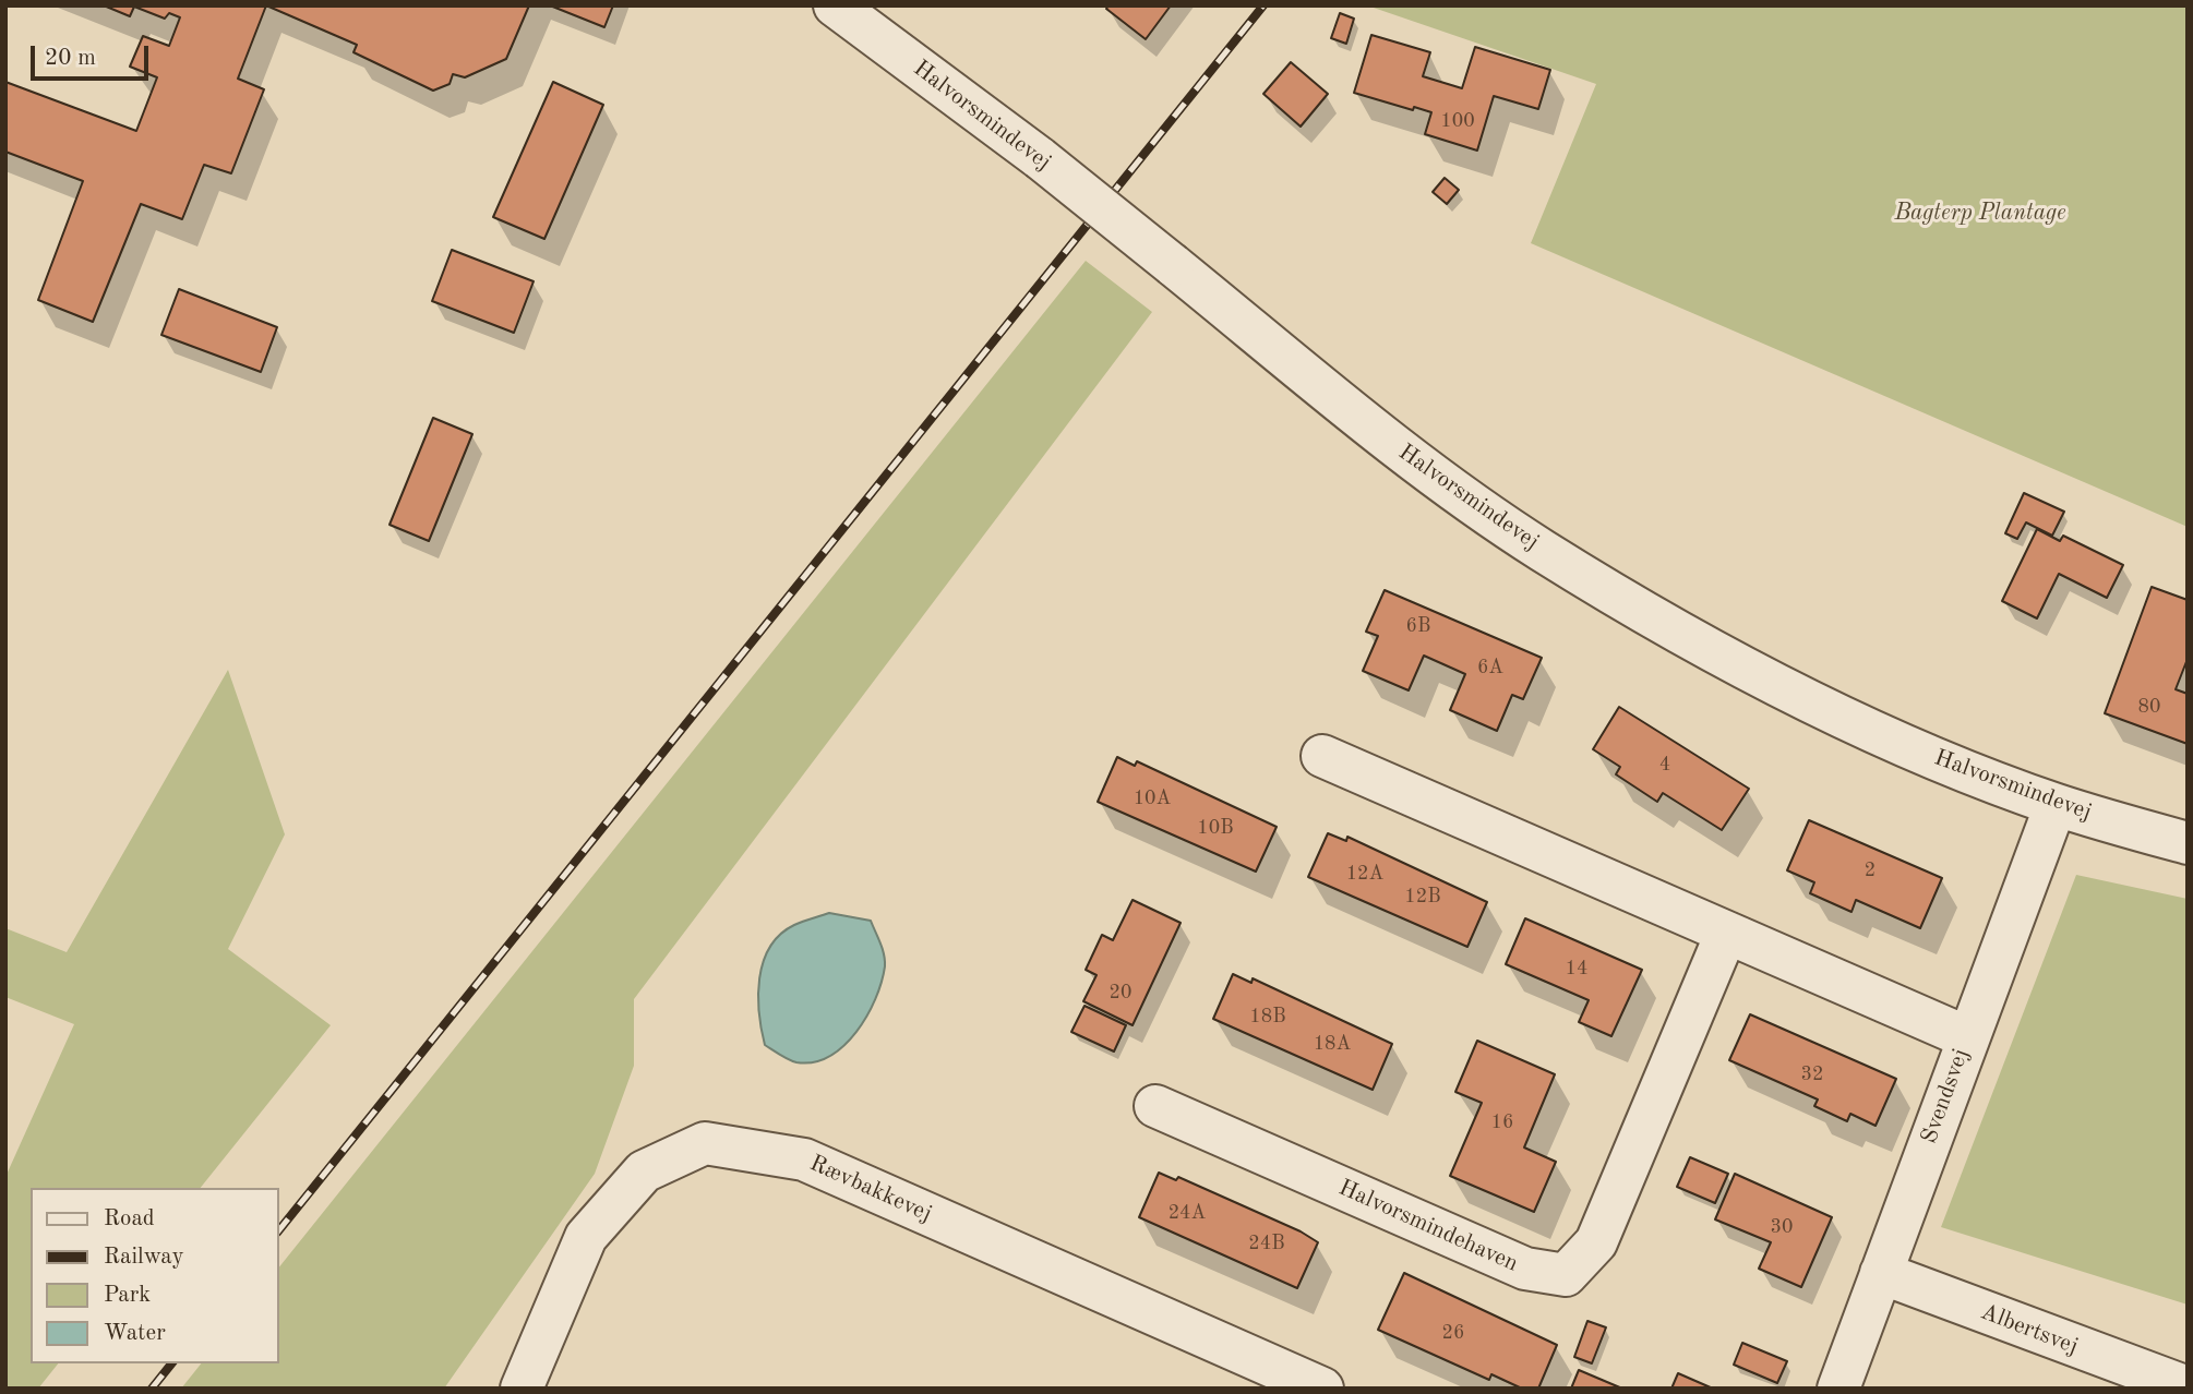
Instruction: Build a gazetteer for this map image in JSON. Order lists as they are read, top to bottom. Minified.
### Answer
{"streets":{"street":["Halvorsmindevej","Svendsvej","Rævbakkevej","Halvorsmindehaven","Albertsvej"]},"crossings":[["Halvorsmindevej","Svendsvej"],["Svendsvej","Albertsvej"]],"parks":["Bagterp Plantage"],"house_numbers":["100","6B","6A","80","4","10A","10B","2","12A","12B","14","20","18B","18A","32","16","24A","30","24B","26"],"legend":["Road","Railway","Park","Water"],"scale_bar":"20 m"}
